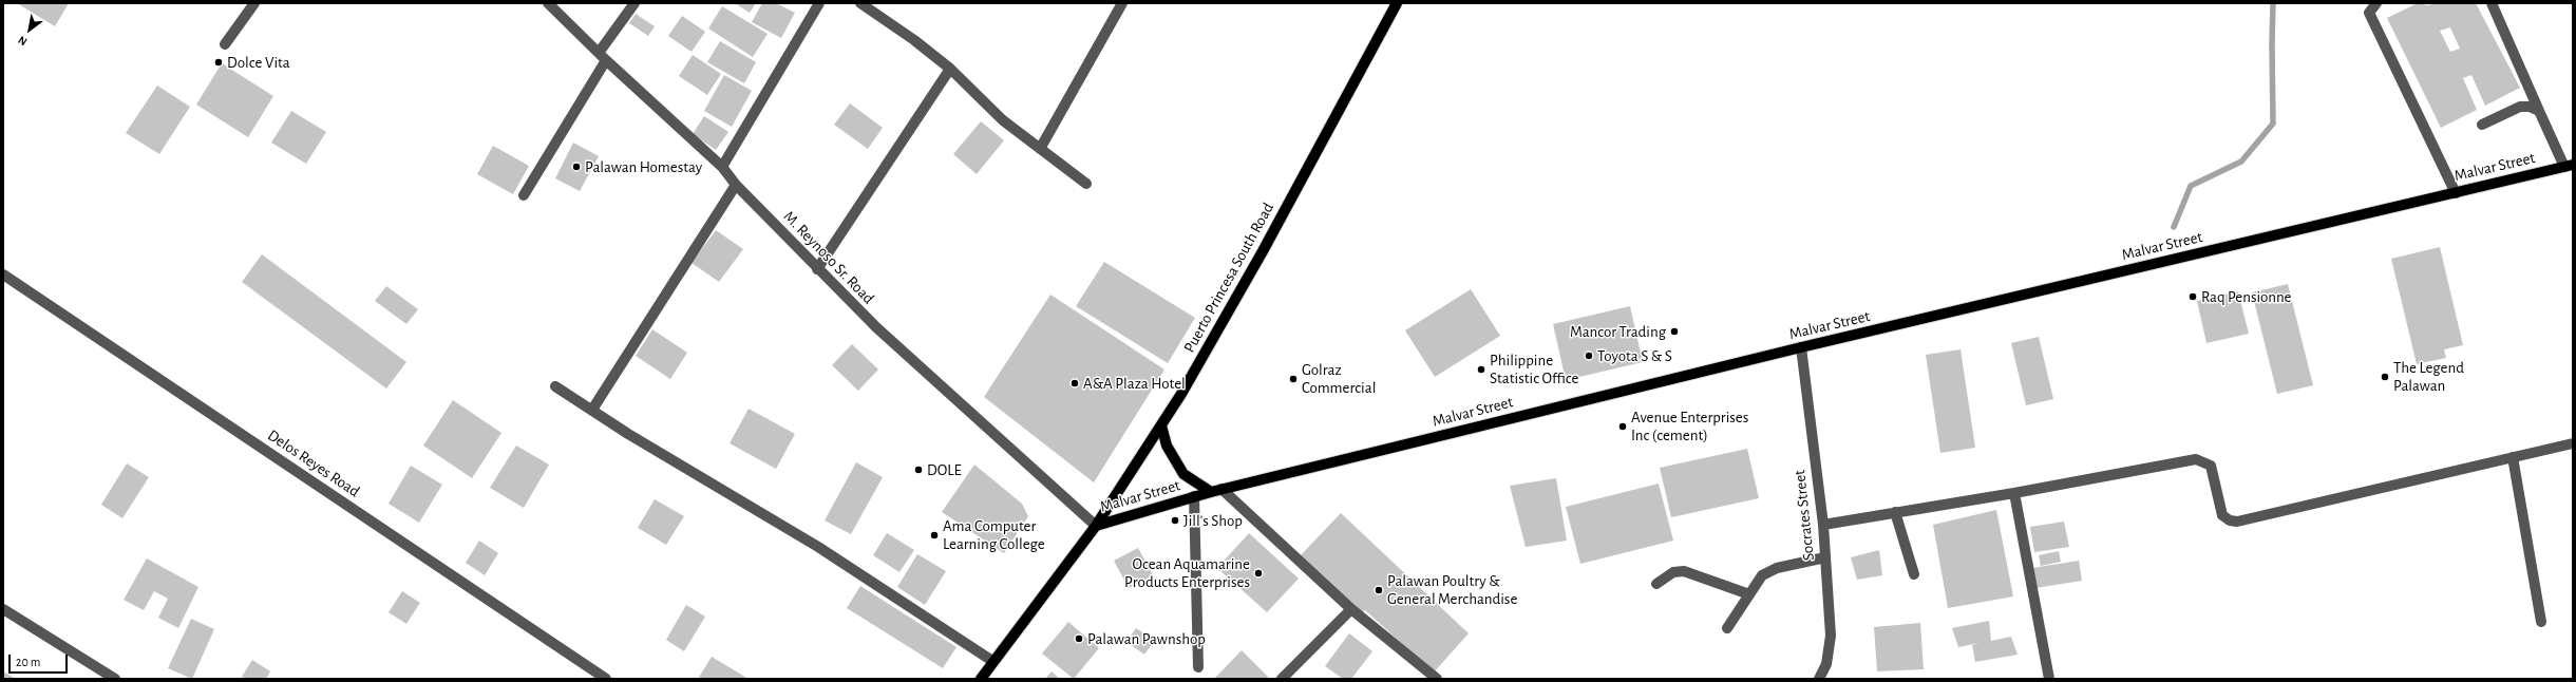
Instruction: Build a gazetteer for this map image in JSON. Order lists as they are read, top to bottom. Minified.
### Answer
{"streets":{"main road":["Malvar Street","Puerto Princesa South Road"],"street":["M. Reynoso Sr. Road","Delos Reyes Road","Socrates Street"]},"crossings":[["Malvar Street","M. Reynoso Sr. Road"],["Malvar Street","Puerto Princesa South Road"],["Malvar Street","Socrates Street"],["M. Reynoso Sr. Road","Puerto Princesa South Road"]],"places":["Dolce Vita","Palawan Homestay","Raq Pensionne","Mancor Trading","Toyota S & S","Philippine Statistic Office","The Legend Palawan","Golraz Commercial","A&A Plaza Hotel","Avenue Enterprises Inc (cement)","DOLE","Jill's Shop","Ama Computer Learning College","Ocean Aquamarine Products Enterprises","Palawan Poultry & General Merchandise","Palawan Pawnshop"],"scale_bar":"20 m","north":"bottom left"}
